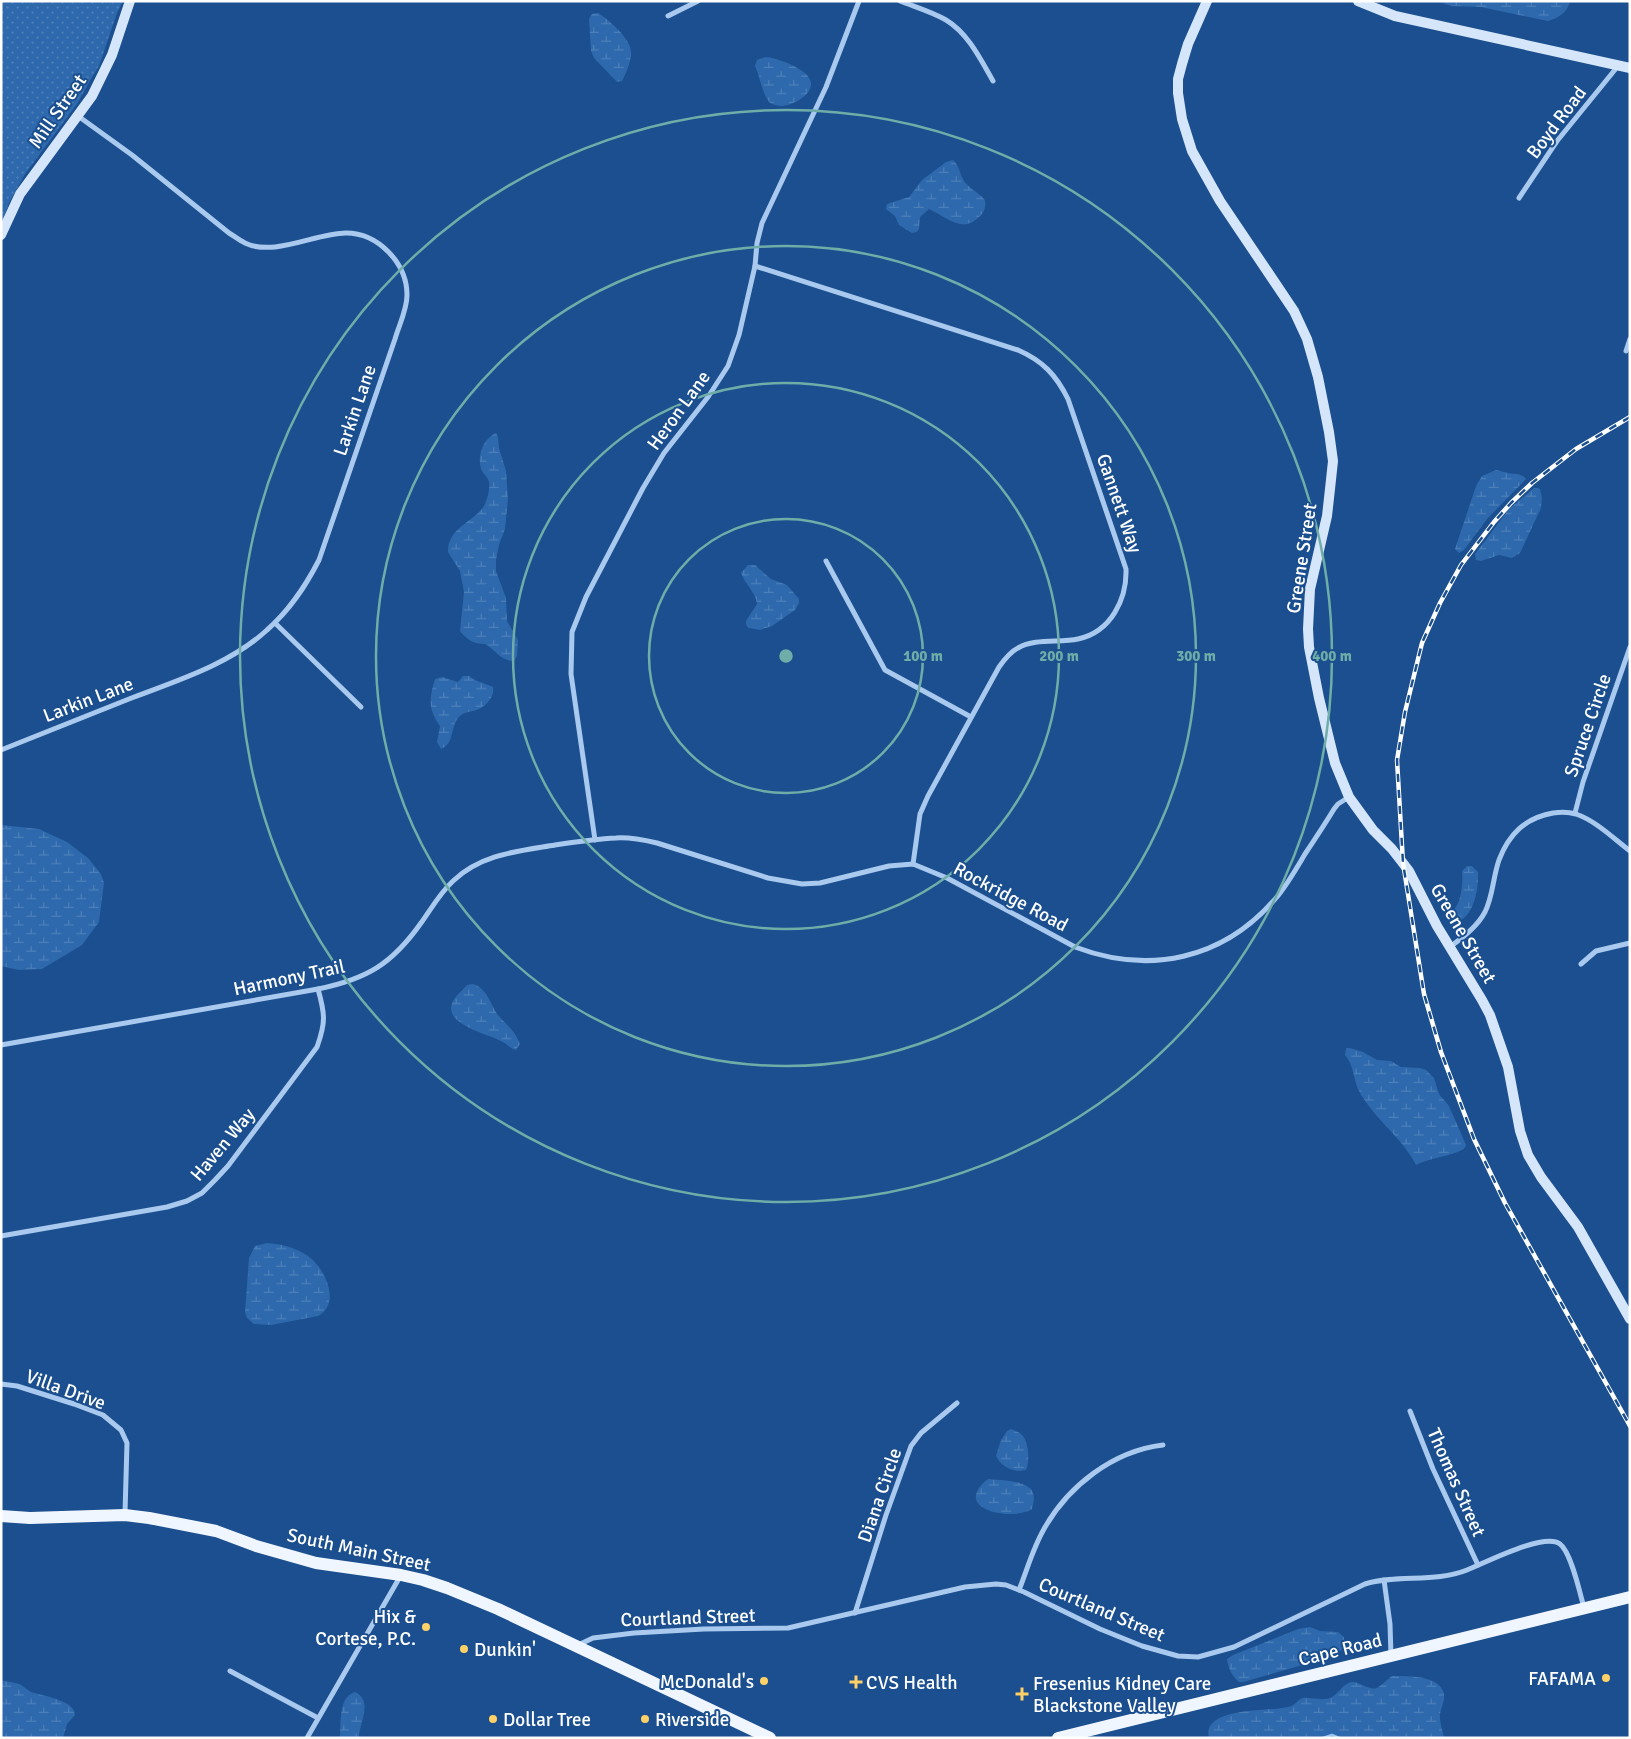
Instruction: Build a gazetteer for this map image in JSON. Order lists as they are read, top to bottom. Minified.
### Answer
{"streets":{"main road":["South Main Street","Cape Road"],"street":["Mill Street","Boyd Road","Larkin Lane","Heron Lane","Gannett Way","Greene Street","Spruce Circle","Rockridge Road","Harmony Trail","Haven Way","Villa Drive","Thomas Street","Diana Circle","Courtland Street"]},"crossings":[["Mill Street","Larkin Lane"],["Heron Lane","Gannett Way"],["Heron Lane","Rockridge Road"],["Heron Lane","Harmony Trail"],["Gannett Way","Rockridge Road"],["Greene Street","Rockridge Road"],["Rockridge Road","Harmony Trail"],["Harmony Trail","Haven Way"],["Villa Drive","South Main Street"],["Thomas Street","Courtland Street"],["Diana Circle","Courtland Street"],["South Main Street","Courtland Street"],["Courtland Street","Cape Road"]],"places":{"other":["Hix & Cortese, P.C.","Dunkin'","FAFAMA","McDonald's","Dollar Tree","Riverside"],"health":["CVS Health","Fresenius Kidney Care Blackstone Valley"]},"rings":["100 m","200 m","300 m","400 m"]}
